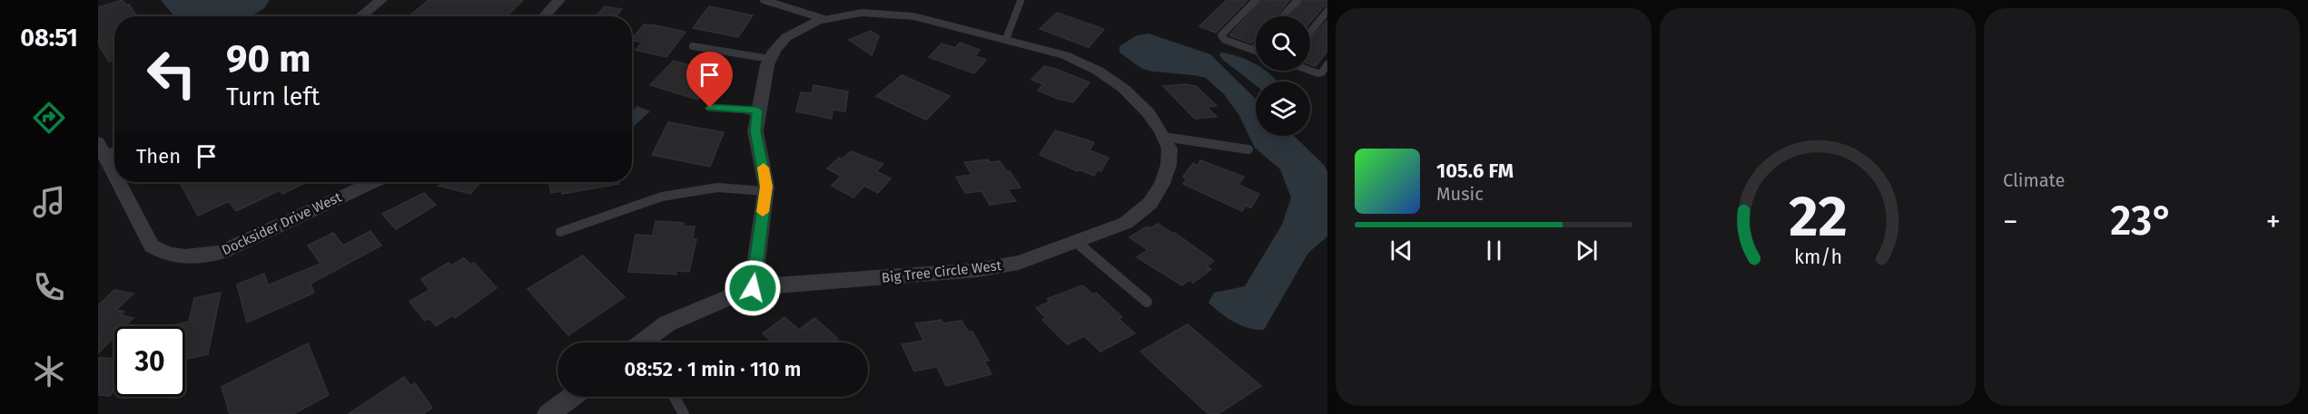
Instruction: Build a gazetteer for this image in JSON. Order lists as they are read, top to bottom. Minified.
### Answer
{"streets":{"street":["Docksider Drive West","Big Tree Circle West"]},"page":{"tabs":"08:51","tile":"Climate","turn":["90 m","Turn left"],"then":"Then","song":["105.6 FM","Music"],"heat":["−","23°","+"],"limit":"30","trip":"08:52 · 1 min · 110 m","gauge":["22","km/h"]}}
